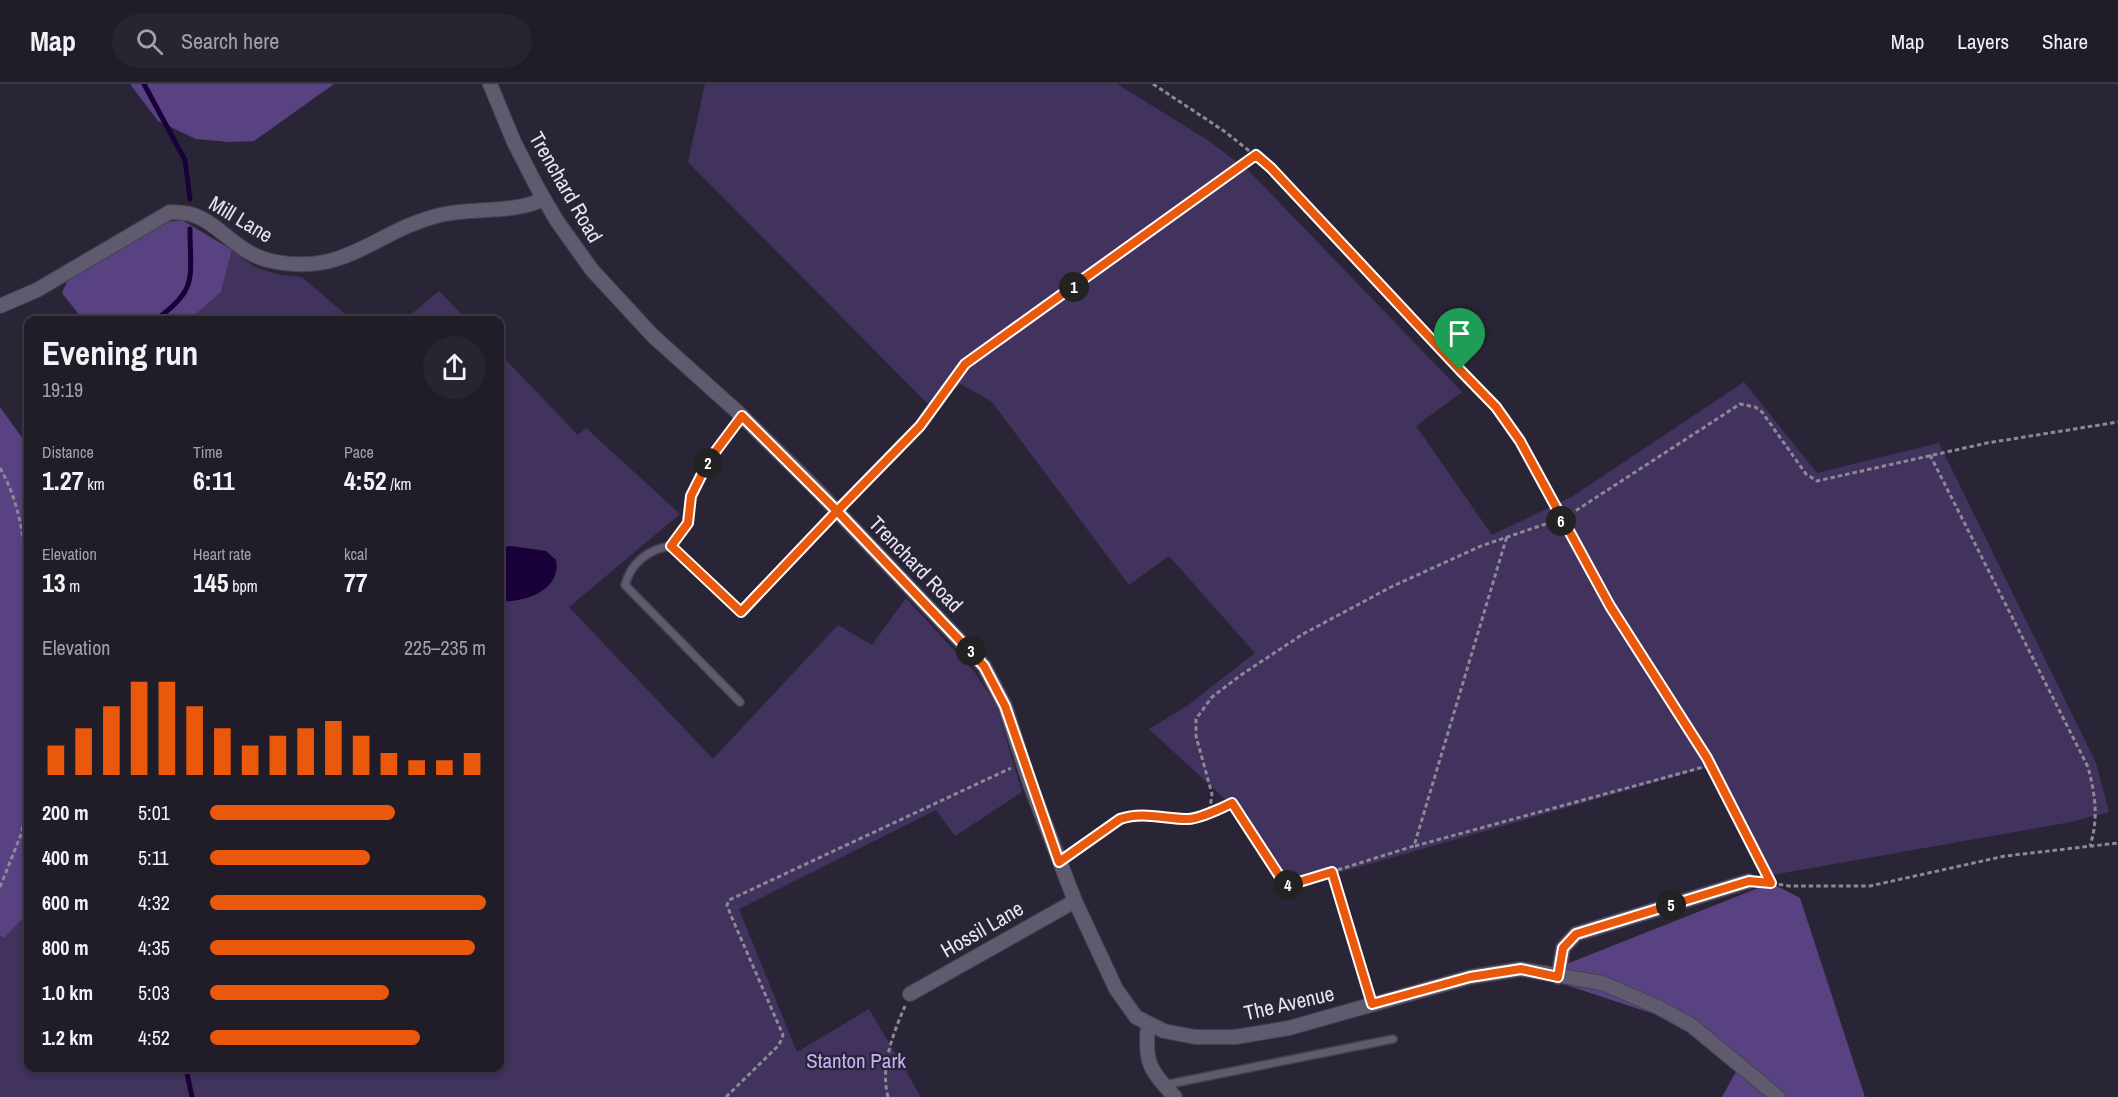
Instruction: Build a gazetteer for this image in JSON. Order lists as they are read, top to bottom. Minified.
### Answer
{"streets":{"street":["Trenchard Road","Mill Lane","Hossil Lane","The Avenue"]},"crossings":[["Trenchard Road","Mill Lane"],["Trenchard Road","Hossil Lane"],["Trenchard Road","The Avenue"]],"parks":["Stanton Park"],"page":{"header":"Map","search":"Search here","nav":["Map","Layers","Share"],"pins":["1","2","6","3","4","5"],"heading":["Evening run","19:19"],"stats":[["Distance","1.27 km"],["Time","6:11"],["Pace","4:52 /km"],["Elevation","13 m"],["Heart rate","145 bpm"],["kcal","77"]],"chart":["Elevation","225–235 m"],"list":[{"name":"200 m","note":"5:01"},{"name":"400 m","note":"5:11"},{"name":"600 m","note":"4:32"},{"name":"800 m","note":"4:35"},{"name":"1.0 km","note":"5:03"},{"name":"1.2 km","note":"4:52"}]}}
